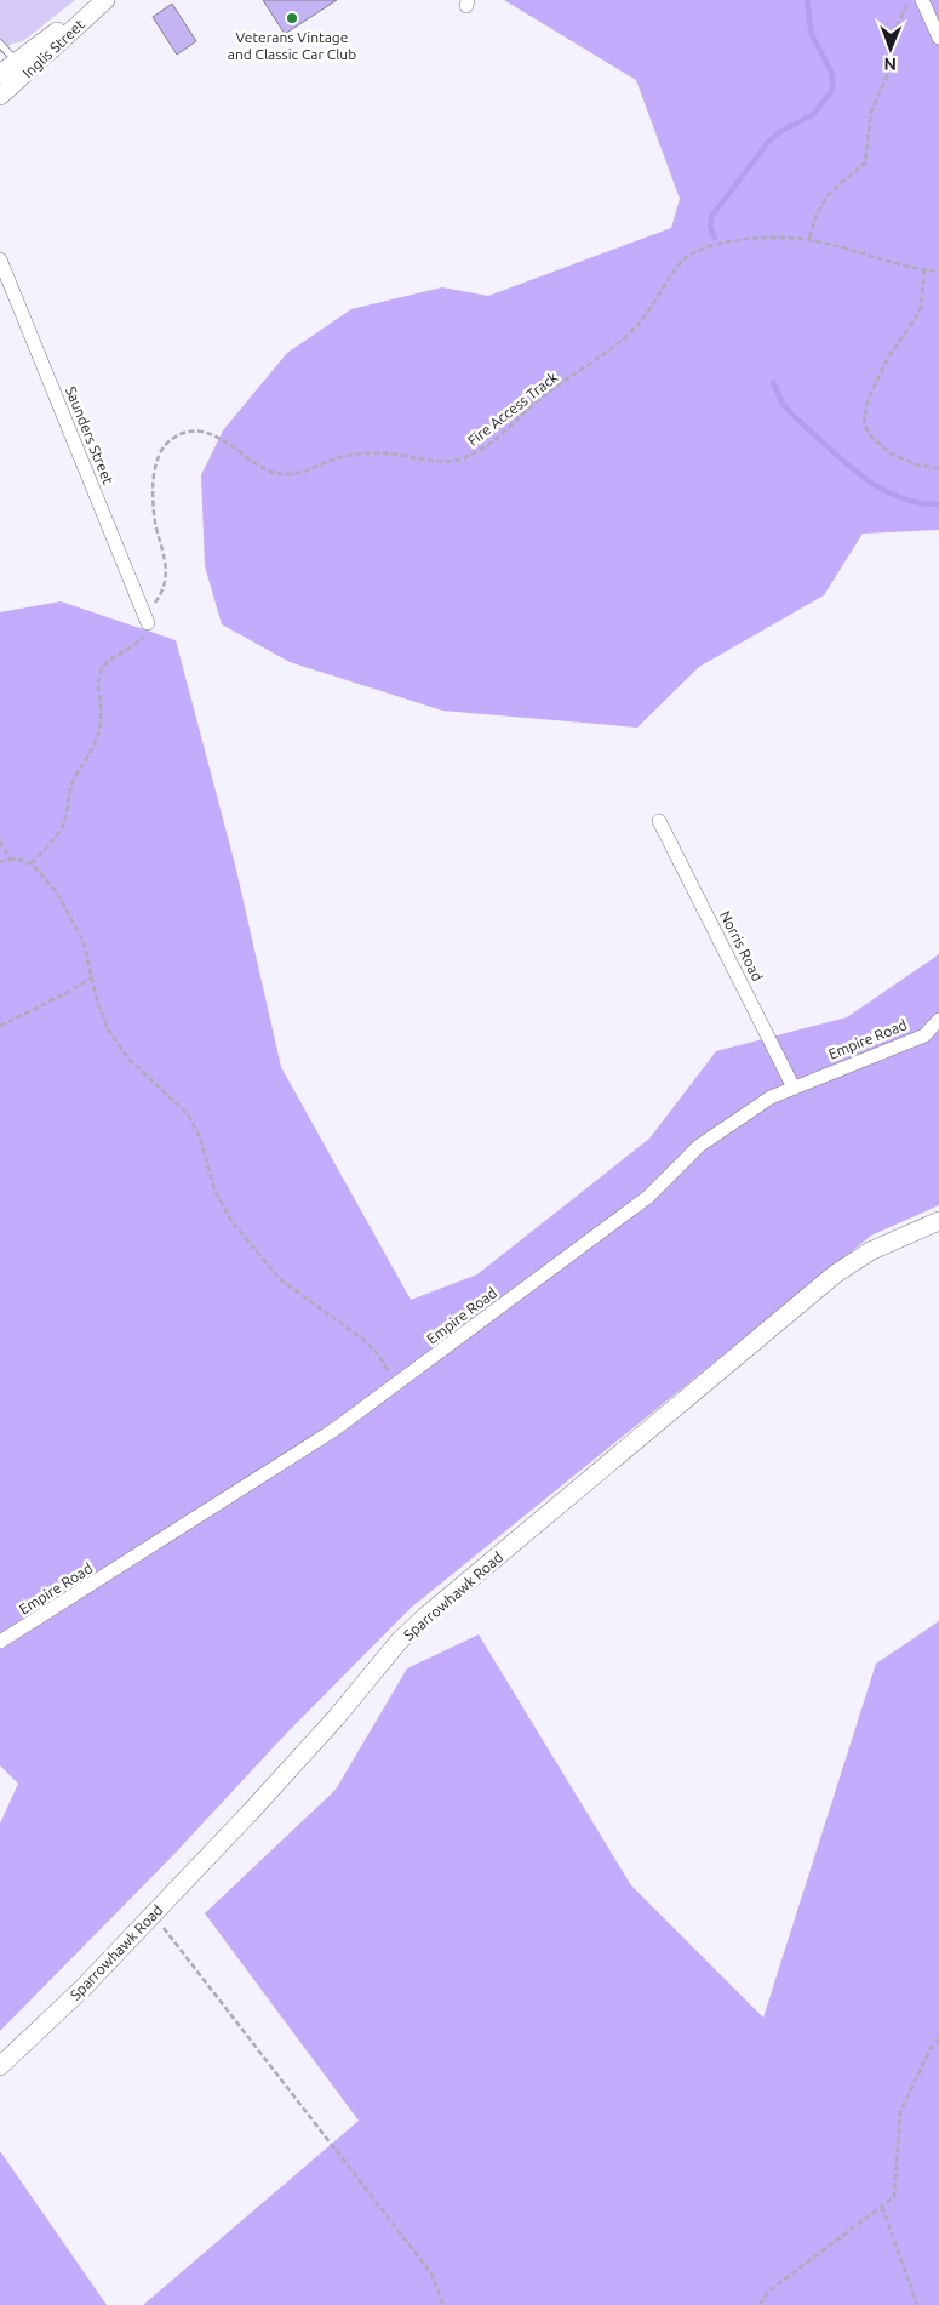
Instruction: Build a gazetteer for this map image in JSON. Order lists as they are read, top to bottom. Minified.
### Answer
{"streets":{"street":["Inglis Street","Saunders Street","Norris Road","Empire Road","Sparrowhawk Road"],"path":["Fire Access Track"]},"crossings":[["Fire Access Track","Saunders Street"],["Norris Road","Empire Road"]],"places":["Veterans Vintage and Classic Car Club"],"north":"bottom"}
